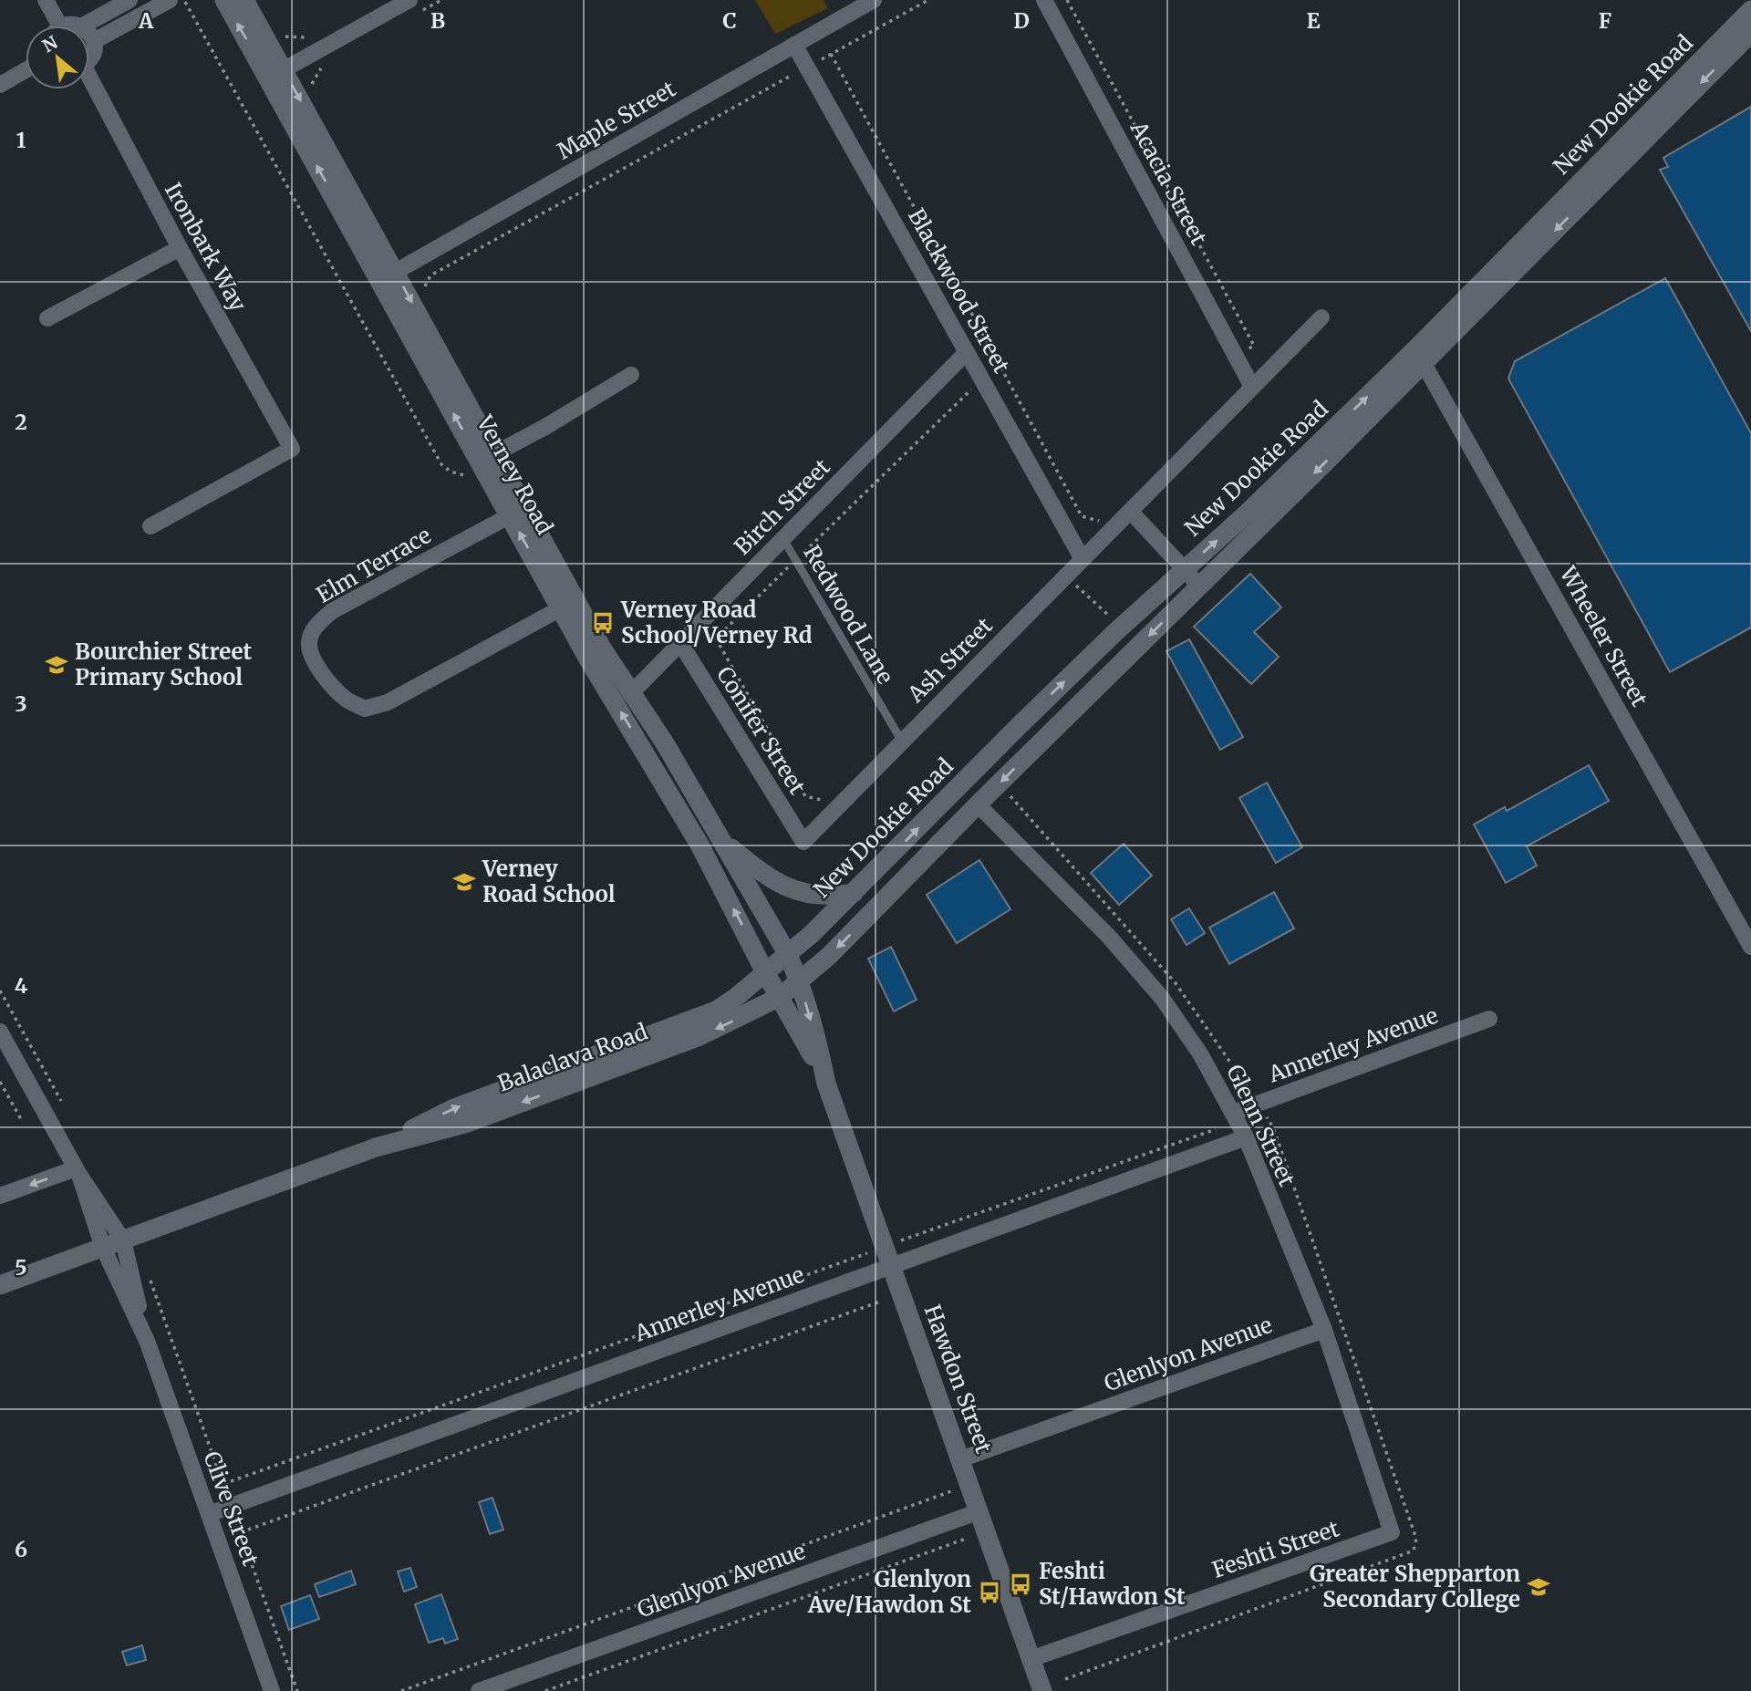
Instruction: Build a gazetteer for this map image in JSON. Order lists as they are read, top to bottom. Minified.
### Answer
{"streets":{"main road":["New Dookie Road","Verney Road","Balaclava Road","Hawdon Street"],"street":["Maple Street","Acacia Street","Ironbark Way","Blackwood Street","Birch Street","Elm Terrace","Wheeler Street","Ash Street","Conifer Street","Annerley Avenue","Glenn Street","Glenlyon Avenue","Clive Street","Feshti Street"],"lane":["Redwood Lane"]},"crossings":[["New Dookie Road","Verney Road"],["New Dookie Road","Wheeler Street"],["New Dookie Road","Balaclava Road"],["New Dookie Road","Glenn Street"],["New Dookie Road","Hawdon Street"],["Maple Street","Blackwood Street"],["Maple Street","Verney Road"],["Acacia Street","Ash Street"],["Blackwood Street","Birch Street"],["Blackwood Street","Ash Street"],["Verney Road","Birch Street"],["Verney Road","Elm Terrace"],["Verney Road","Balaclava Road"],["Verney Road","Hawdon Street"],["Birch Street","Redwood Lane"],["Birch Street","Conifer Street"],["Redwood Lane","Ash Street"],["Ash Street","Conifer Street"],["Annerley Avenue","Glenn Street"],["Annerley Avenue","Hawdon Street"],["Annerley Avenue","Clive Street"],["Balaclava Road","Hawdon Street"],["Balaclava Road","Clive Street"],["Glenn Street","Glenlyon Avenue"],["Glenn Street","Feshti Street"],["Glenlyon Avenue","Hawdon Street"],["Hawdon Street","Feshti Street"]],"places":{"bus stop":["Verney Road School/Verney Rd","Feshti St/Hawdon St","Glenlyon Ave/Hawdon St"],"school or university":["Bourchier Street Primary School","Verney Road School","Greater Shepparton Secondary College"]},"north":"top left","grid":{"columns":["A","B","C","D","E","F"],"rows":["1","2","3","4","5","6"]}}
